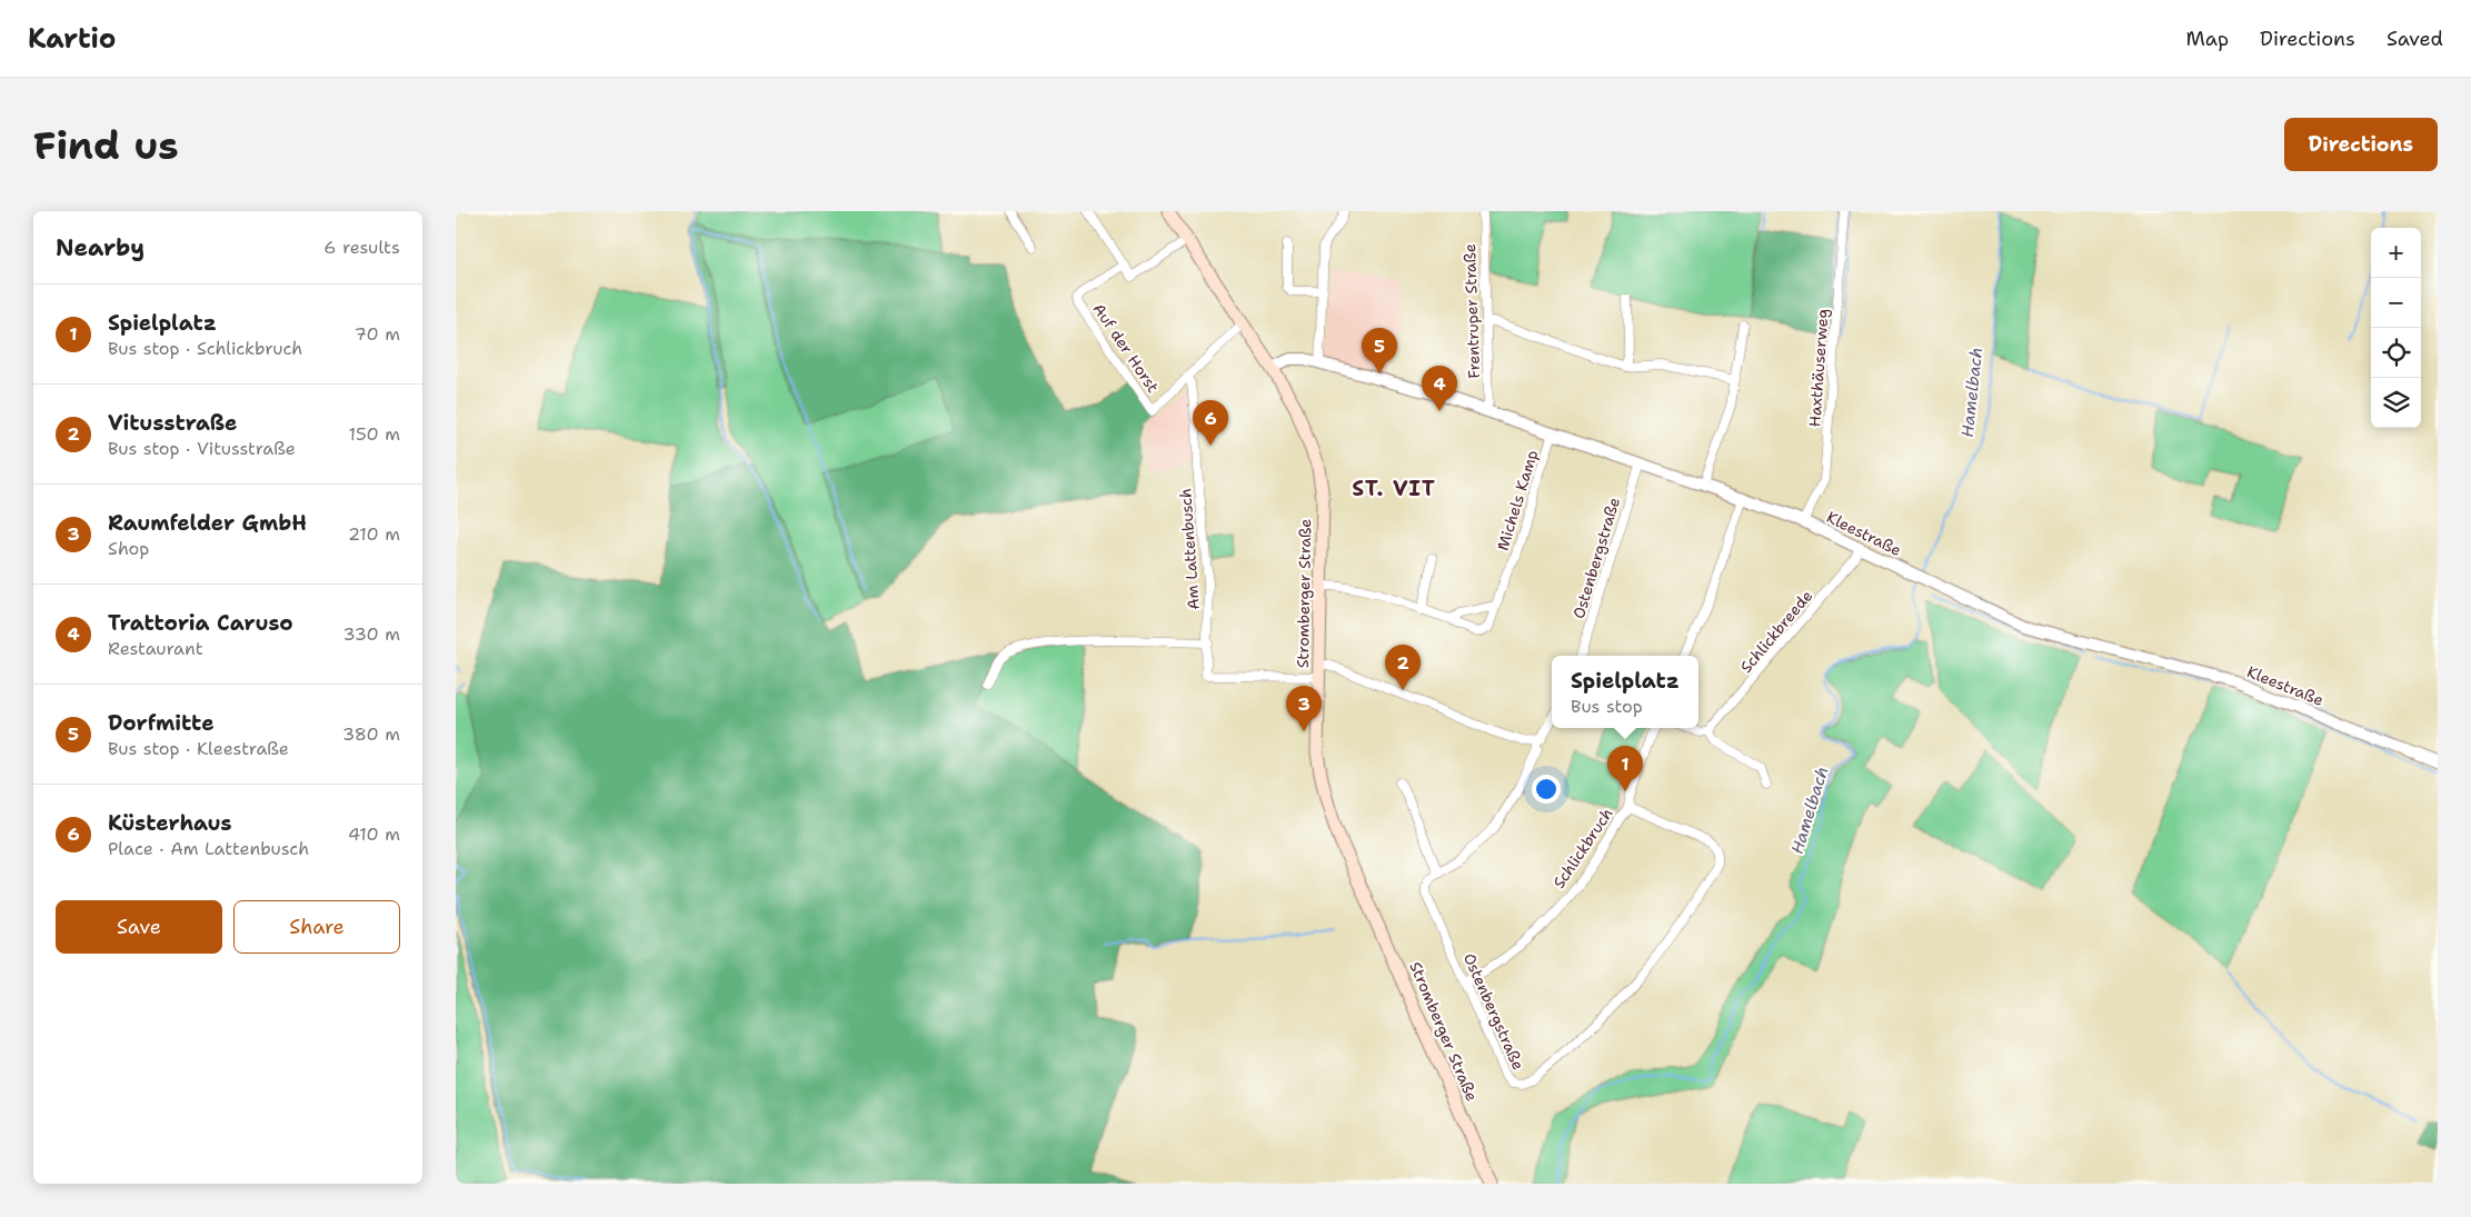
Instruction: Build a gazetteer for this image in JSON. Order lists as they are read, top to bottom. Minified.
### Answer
{"streets":{"main road":["Stromberger Straße"],"street":["Frentruper Straße","Auf der Horst","Haxthäuserweg","Michels Kamp","Kleestraße","Am Lattenbusch","Ostenbergstraße","Schlickbreede","Schlickbruch"]},"crossings":[["Frentruper Straße","Kleestraße"],["Auf der Horst","Am Lattenbusch"],["Auf der Horst","Stromberger Straße"],["Haxthäuserweg","Kleestraße"],["Michels Kamp","Kleestraße"],["Michels Kamp","Stromberger Straße"],["Kleestraße","Ostenbergstraße"],["Kleestraße","Stromberger Straße"],["Kleestraße","Schlickbreede"],["Am Lattenbusch","Stromberger Straße"],["Ostenbergstraße","Schlickbruch"]],"districts":["ST. VIT"],"water":["Hamelbach"],"page":{"header":"Kartio","nav":["Map","Directions","Saved"],"buttons":["Directions",["Save","Share"]],"title":"Find us","heading":["Nearby","6 results"],"map_buttons":["+","−"],"list":[{"mark":"1","name":"Spielplatz","note":"Bus stop · Schlickbruch","value":"70 m"},{"mark":"2","name":"Vitusstraße","note":"Bus stop · Vitusstraße","value":"150 m"},{"mark":"3","name":"Raumfelder GmbH","note":"Shop","value":"210 m"},{"mark":"4","name":"Trattoria Caruso","note":"Restaurant","value":"330 m"},{"mark":"5","name":"Dorfmitte","note":"Bus stop · Kleestraße","value":"380 m"},{"mark":"6","name":"Küsterhaus","note":"Place · Am Lattenbusch","value":"410 m"}],"pins":["5","4","6","2","3","1"],"popup":["Spielplatz","Bus stop"]}}
